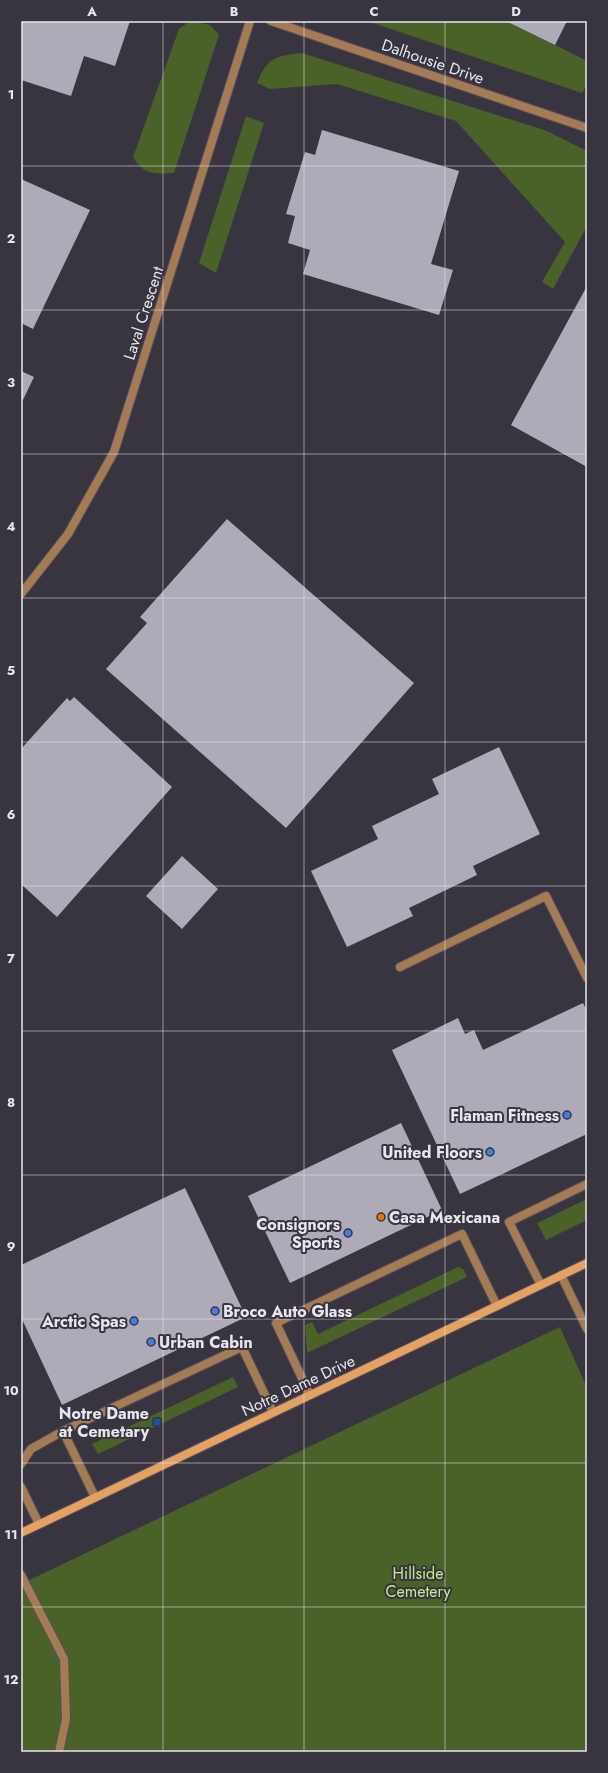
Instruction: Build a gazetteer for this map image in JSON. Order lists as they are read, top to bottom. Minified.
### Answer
{"streets":{"street":["Dalhousie Drive","Laval Crescent","Notre Dame Drive"]},"parks":["Hillside Cemetery"],"places":{"other":["Flaman Fitness","United Floors","Casa Mexicana","Consignors Sports","Broco Auto Glass","Arctic Spas","Urban Cabin"],"transit":["Notre Dame at Cemetary"]},"grid":{"columns":["A","B","C","D"],"rows":["1","2","3","4","5","6","7","8","9","10","11","12"]}}
